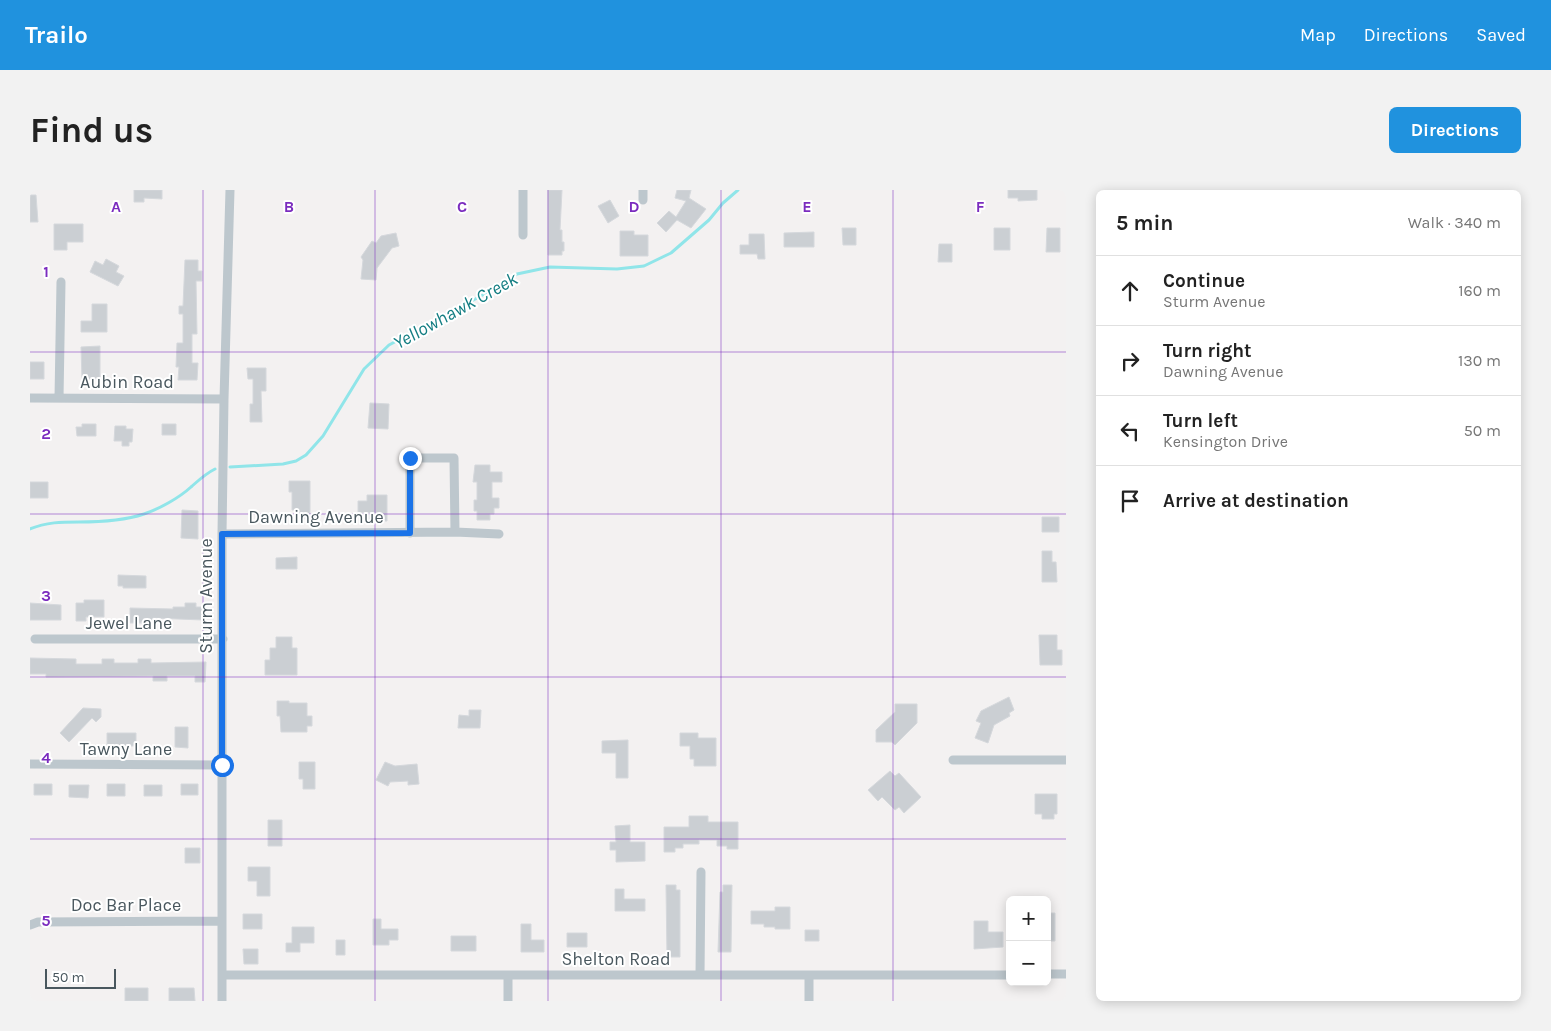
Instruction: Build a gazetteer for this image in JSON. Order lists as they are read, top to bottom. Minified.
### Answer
{"streets":{"street":["Aubin Road","Dawning Avenue","Sturm Avenue","Jewel Lane","Tawny Lane","Doc Bar Place","Shelton Road"]},"crossings":[["Aubin Road","Sturm Avenue"],["Dawning Avenue","Sturm Avenue"],["Sturm Avenue","Jewel Lane"],["Sturm Avenue","Tawny Lane"],["Sturm Avenue","Doc Bar Place"],["Sturm Avenue","Shelton Road"]],"water":["Yellowhawk Creek"],"scale_bar":"50 m","page":{"header":"Trailo","nav":["Map","Directions","Saved"],"buttons":"Directions","title":"Find us","heading":["5 min","Walk · 340 m"],"list":[["Continue","Sturm Avenue","160 m"],["Turn right","Dawning Avenue","130 m"],["Turn left","Kensington Drive","50 m"],"Arrive at destination"],"map_buttons":["+","−"],"scale":"50 m"},"grid":{"columns":["A","B","C","D","E","F"],"rows":["1","2","3","4","5"]}}
